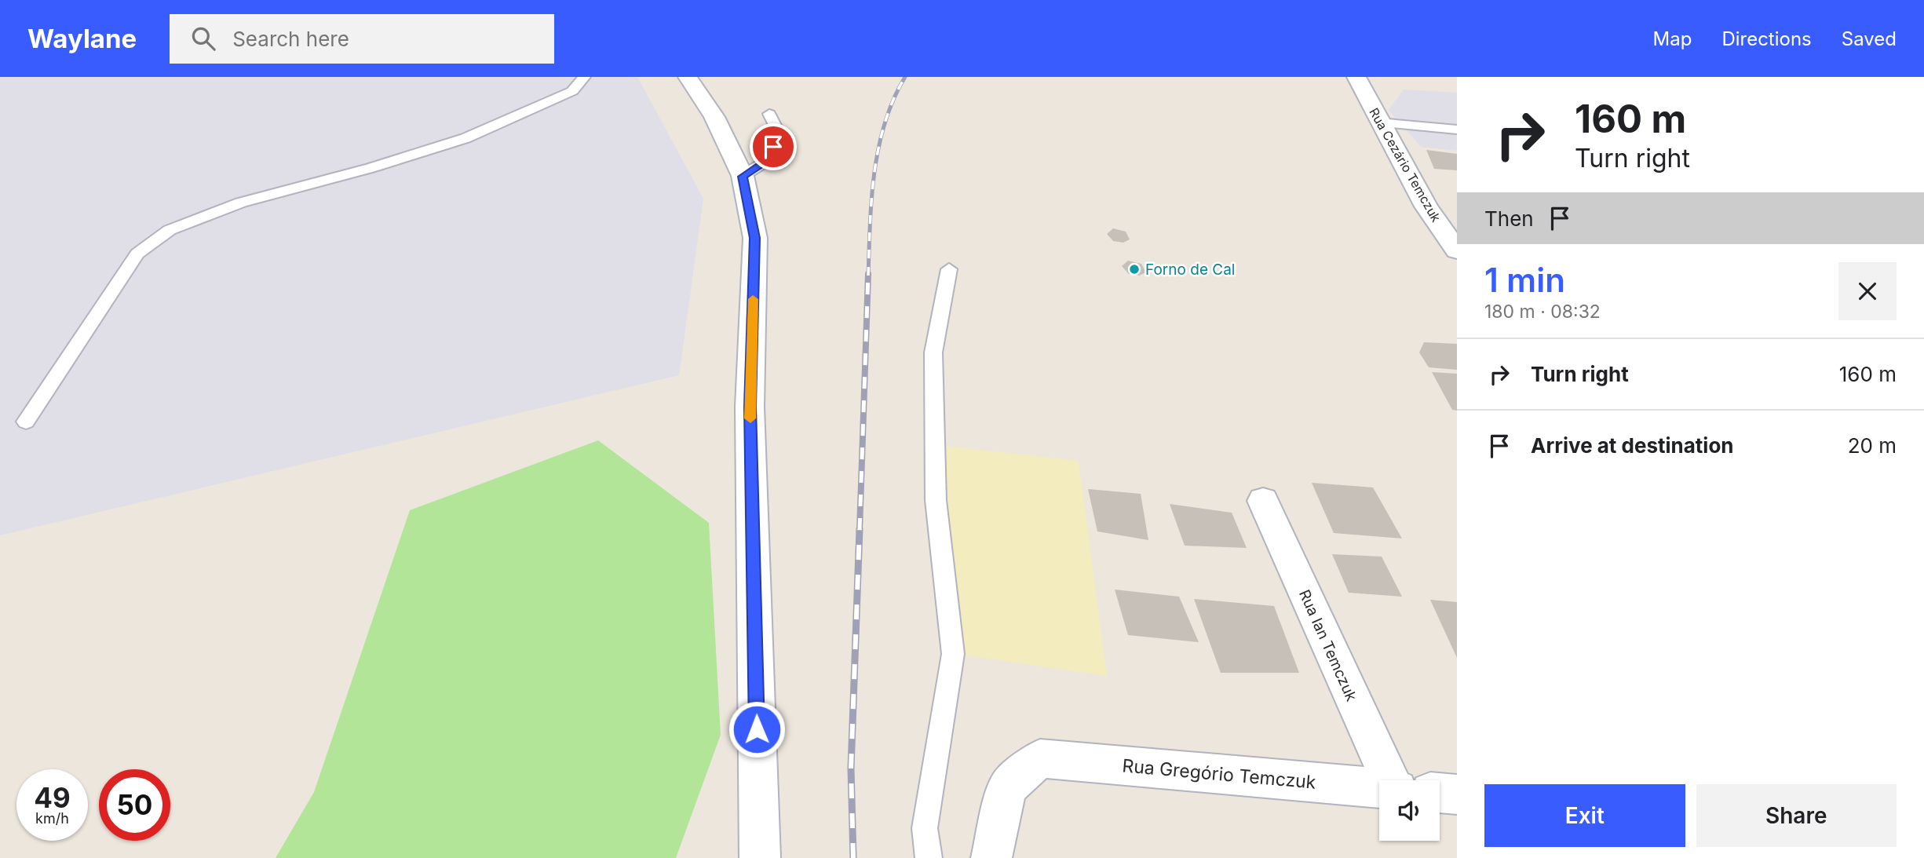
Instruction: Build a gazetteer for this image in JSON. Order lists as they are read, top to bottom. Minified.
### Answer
{"streets":{"street":["Rua Cezário Temczuk","Rua Ian Temczuk","Rua Gregório Temczuk"]},"places":["Forno de Cal"],"page":{"header":"Waylane","search":"Search here","nav":["Map","Directions","Saved"],"turn":["160 m","Turn right"],"then":"Then","heading":["1 min","180 m · 08:32"],"list":[{"name":"Turn right","value":"160 m"},{"name":"Arrive at destination","value":"20 m"}],"speed":"49 km/h","limit":"50","buttons":["Exit","Share"]}}
